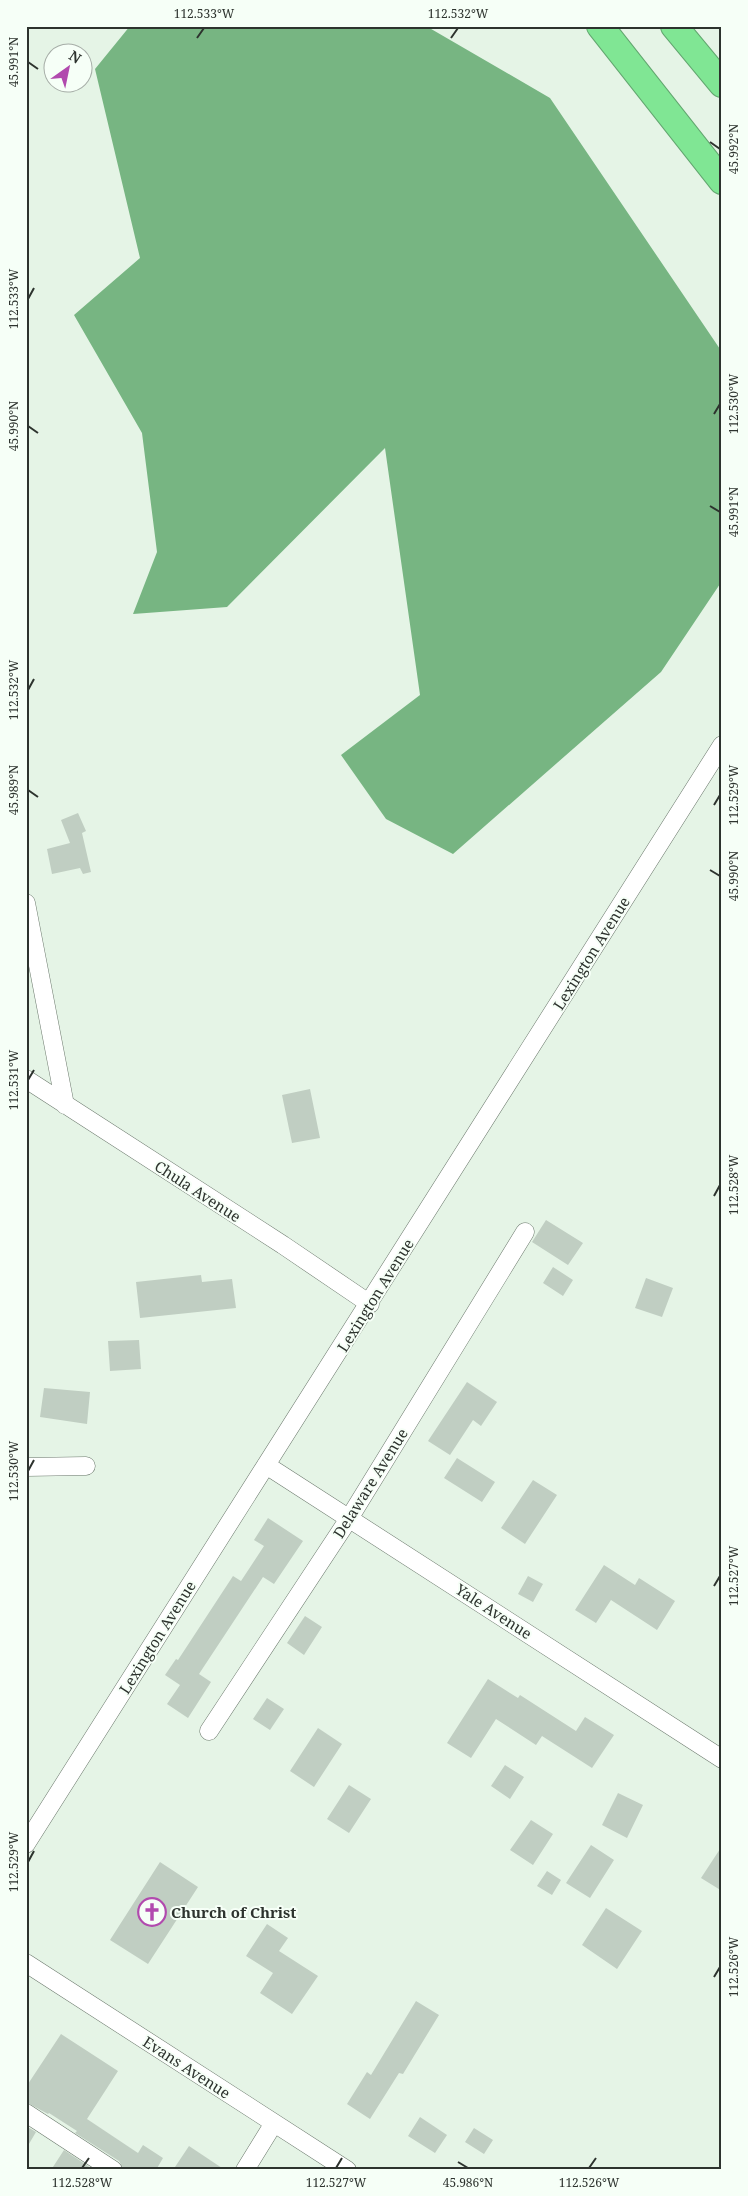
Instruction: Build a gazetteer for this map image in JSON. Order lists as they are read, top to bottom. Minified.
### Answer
{"streets":{"street":["Lexington Avenue","Chula Avenue","Delaware Avenue","Yale Avenue","Evans Avenue"]},"crossings":[["Lexington Avenue","Chula Avenue"],["Lexington Avenue","Yale Avenue"],["Delaware Avenue","Yale Avenue"]],"places":{"church":["Church of Christ"]},"north":"top right","coordinates":["112.533°W","112.532°W","45.991°N","45.992°N","112.530°W","45.990°N","45.989°N","112.529°W","112.531°W","112.528°W","112.527°W","112.526°W","45.986°N"]}
